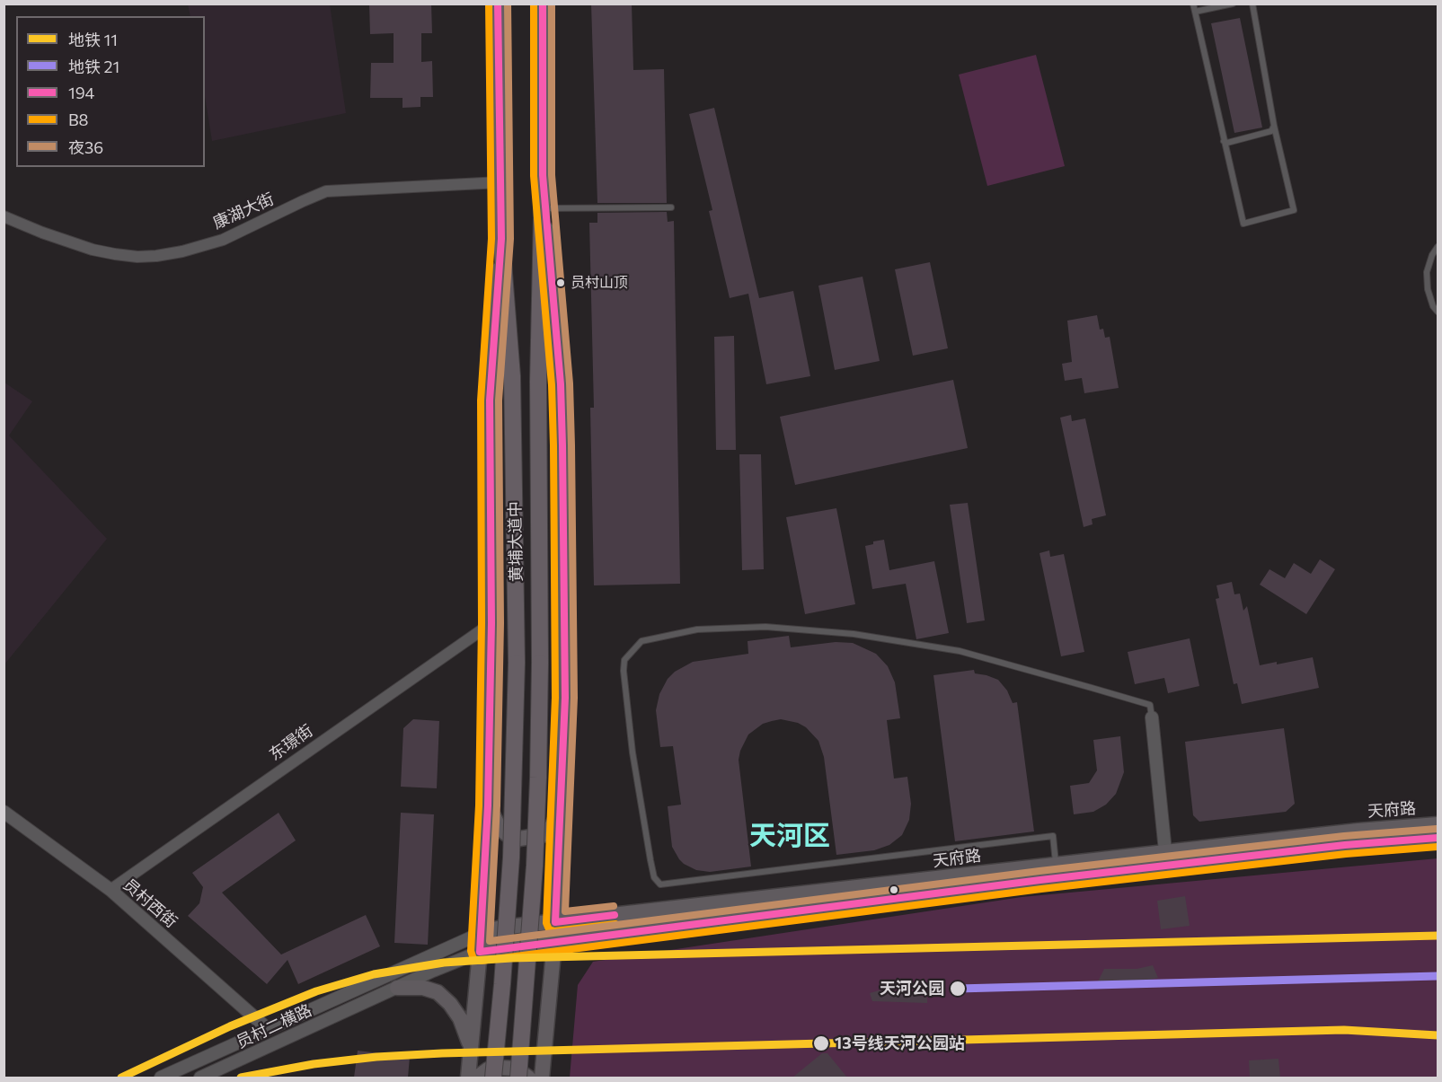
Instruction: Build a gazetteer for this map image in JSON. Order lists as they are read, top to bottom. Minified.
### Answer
{"streets":{"main road":["黄埔大道中","天府路"],"street":["康湖大街","东璟街","员村西街","员村二横路"]},"crossings":[["康湖大街","黄埔大道中"],["东璟街","员村西街"],["天府路","员村二横路"],["员村西街","员村二横路"]],"districts":["天河区"],"places":["员村山顶","天河公园","13号线天河公园站"],"lines":["transit line 194","transit line B8","transit line 夜36","metro line 11","metro line 21"],"legend":["地铁 11","地铁 21","194","B8","夜36"]}
